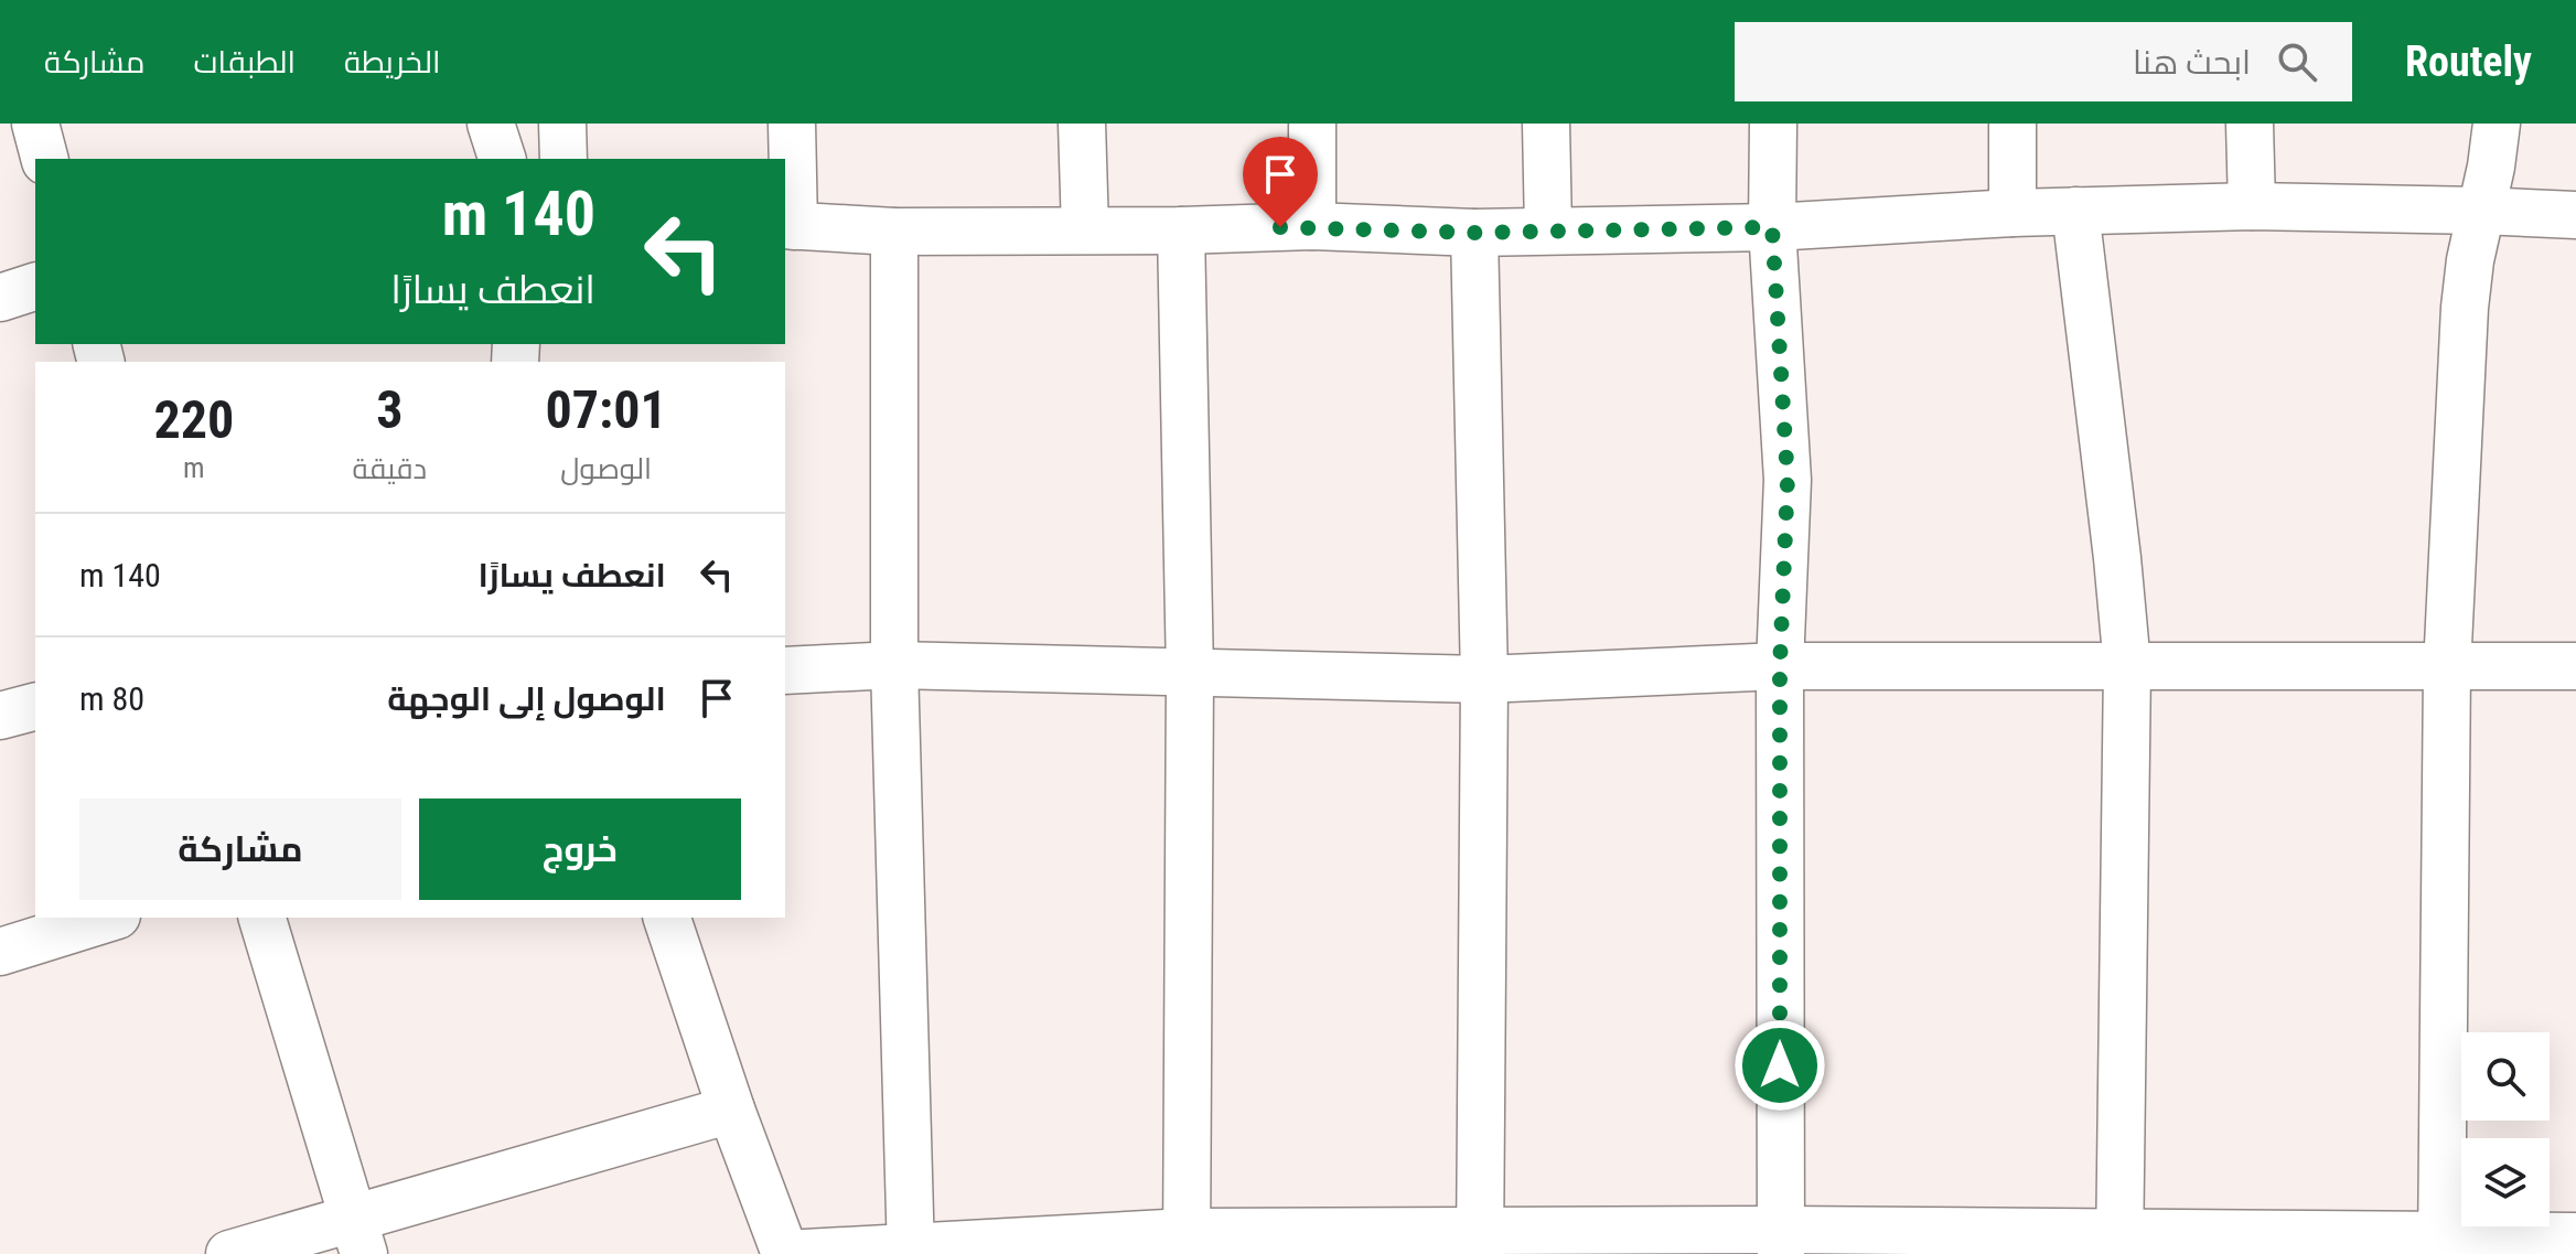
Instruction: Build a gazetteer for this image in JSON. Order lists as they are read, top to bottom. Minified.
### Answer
{"page":{"header":"Routely","search":"ابحث هنا","nav":["الخريطة","الطبقات","مشاركة"],"turn":["140 m","انعطف يسارًا"],"eta":["07:01","الوصول","3","دقيقة","220","m"],"list":[{"name":"انعطف يسارًا","value":"140 m"},{"name":"الوصول إلى الوجهة","value":"80 m"}],"buttons":["خروج","مشاركة"]}}
